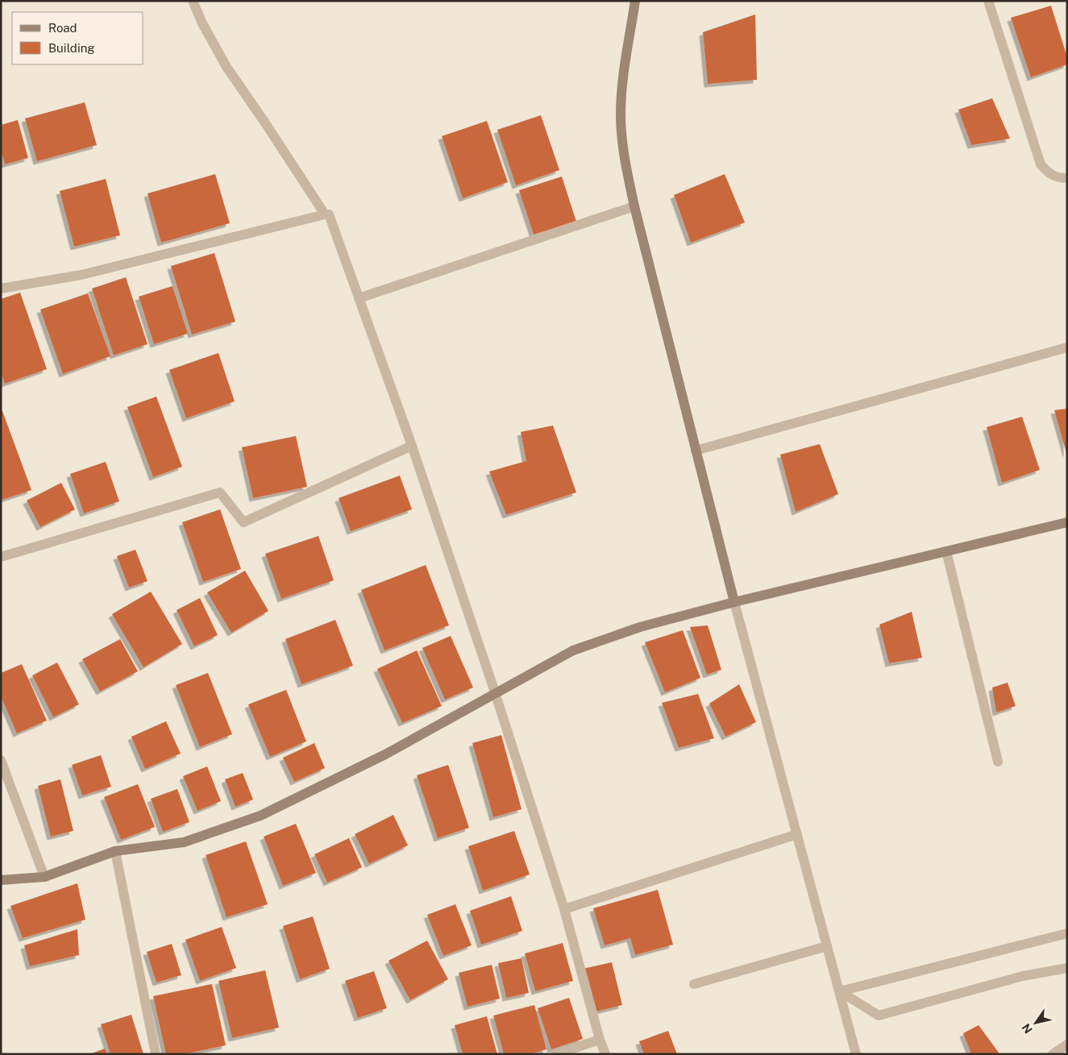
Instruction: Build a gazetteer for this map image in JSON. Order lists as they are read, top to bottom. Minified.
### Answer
{"legend":["Road","Building"],"north":"bottom left"}
